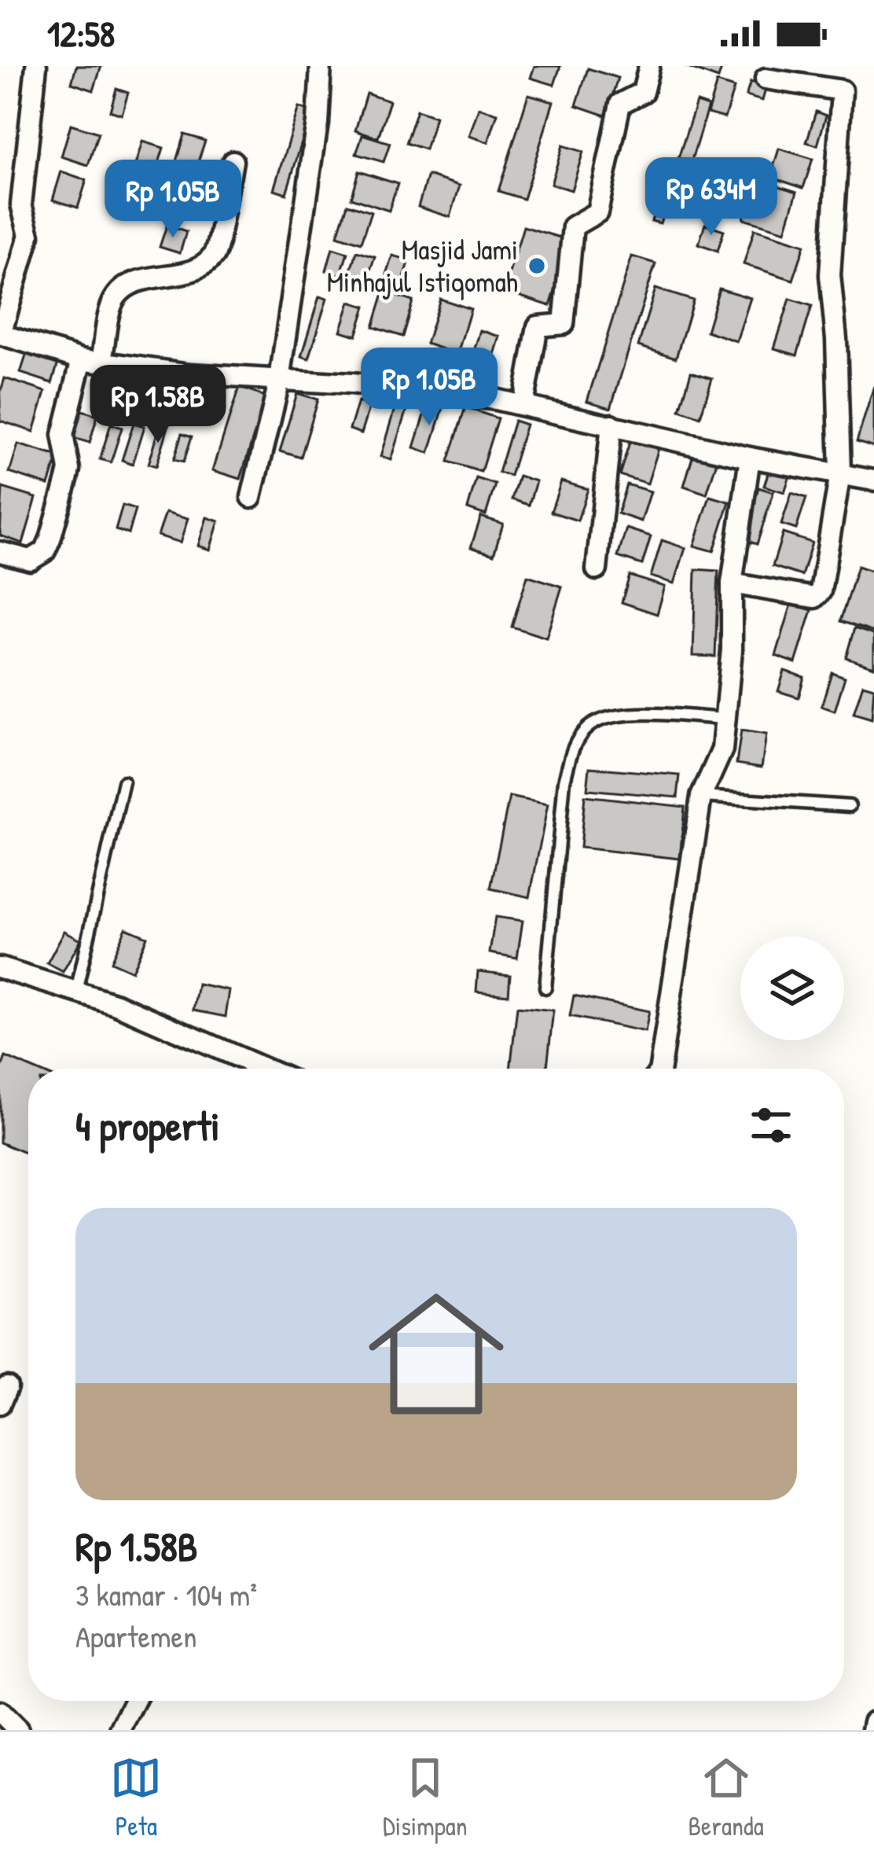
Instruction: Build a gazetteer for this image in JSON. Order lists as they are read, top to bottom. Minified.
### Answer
{"places":["Masjid Jami Minhajul Istiqomah"],"page":{"status":"12:58","price":["Rp 634M","Rp 1.05B","Rp 1.05B","Rp 1.58B"],"heading":"4 properti","list":[{"name":"Rp 1.58B","note":"3 kamar · 104 m² · Apartemen"}],"tabs":["Peta","Disimpan","Beranda"]}}
